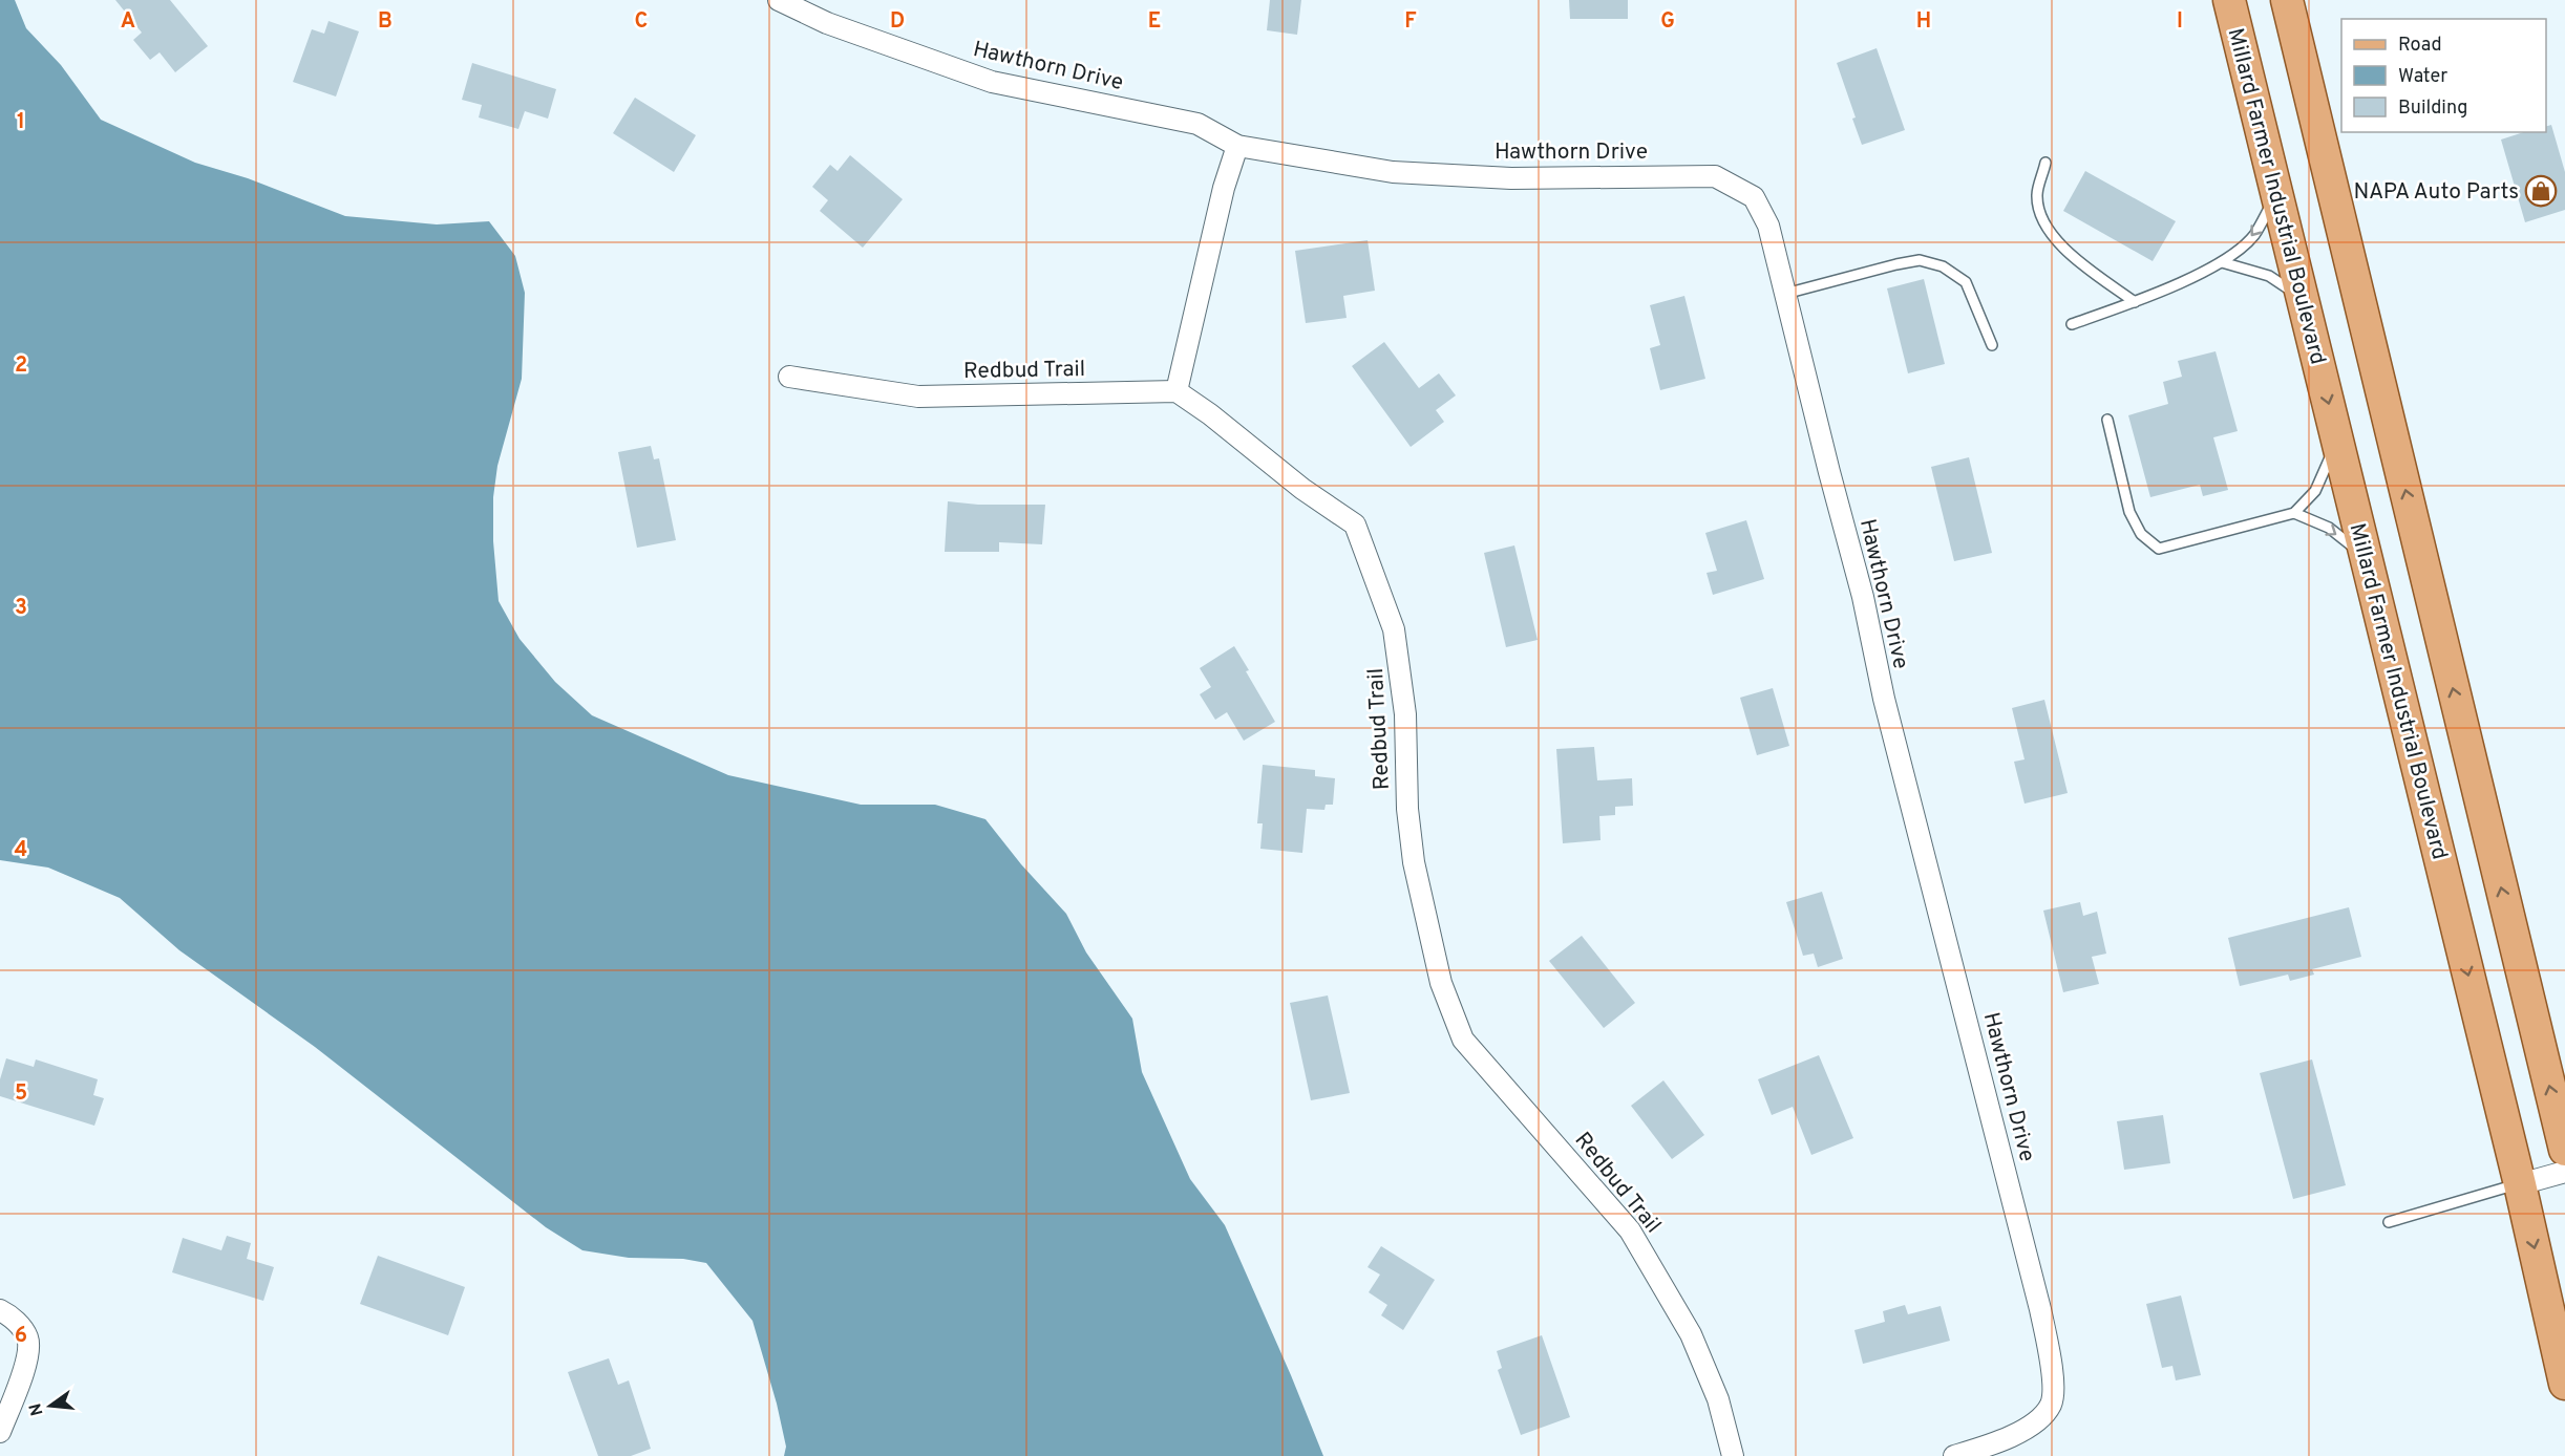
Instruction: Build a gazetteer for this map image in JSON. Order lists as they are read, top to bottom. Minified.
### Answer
{"streets":{"main road":["Millard Farmer Industrial Boulevard"],"street":["Hawthorn Drive","Redbud Trail"]},"places":{"shop":["NAPA Auto Parts"]},"legend":["Road","Water","Building"],"north":"left","grid":{"columns":["A","B","C","D","E","F","G","H","I"],"rows":["1","2","3","4","5","6"]}}
